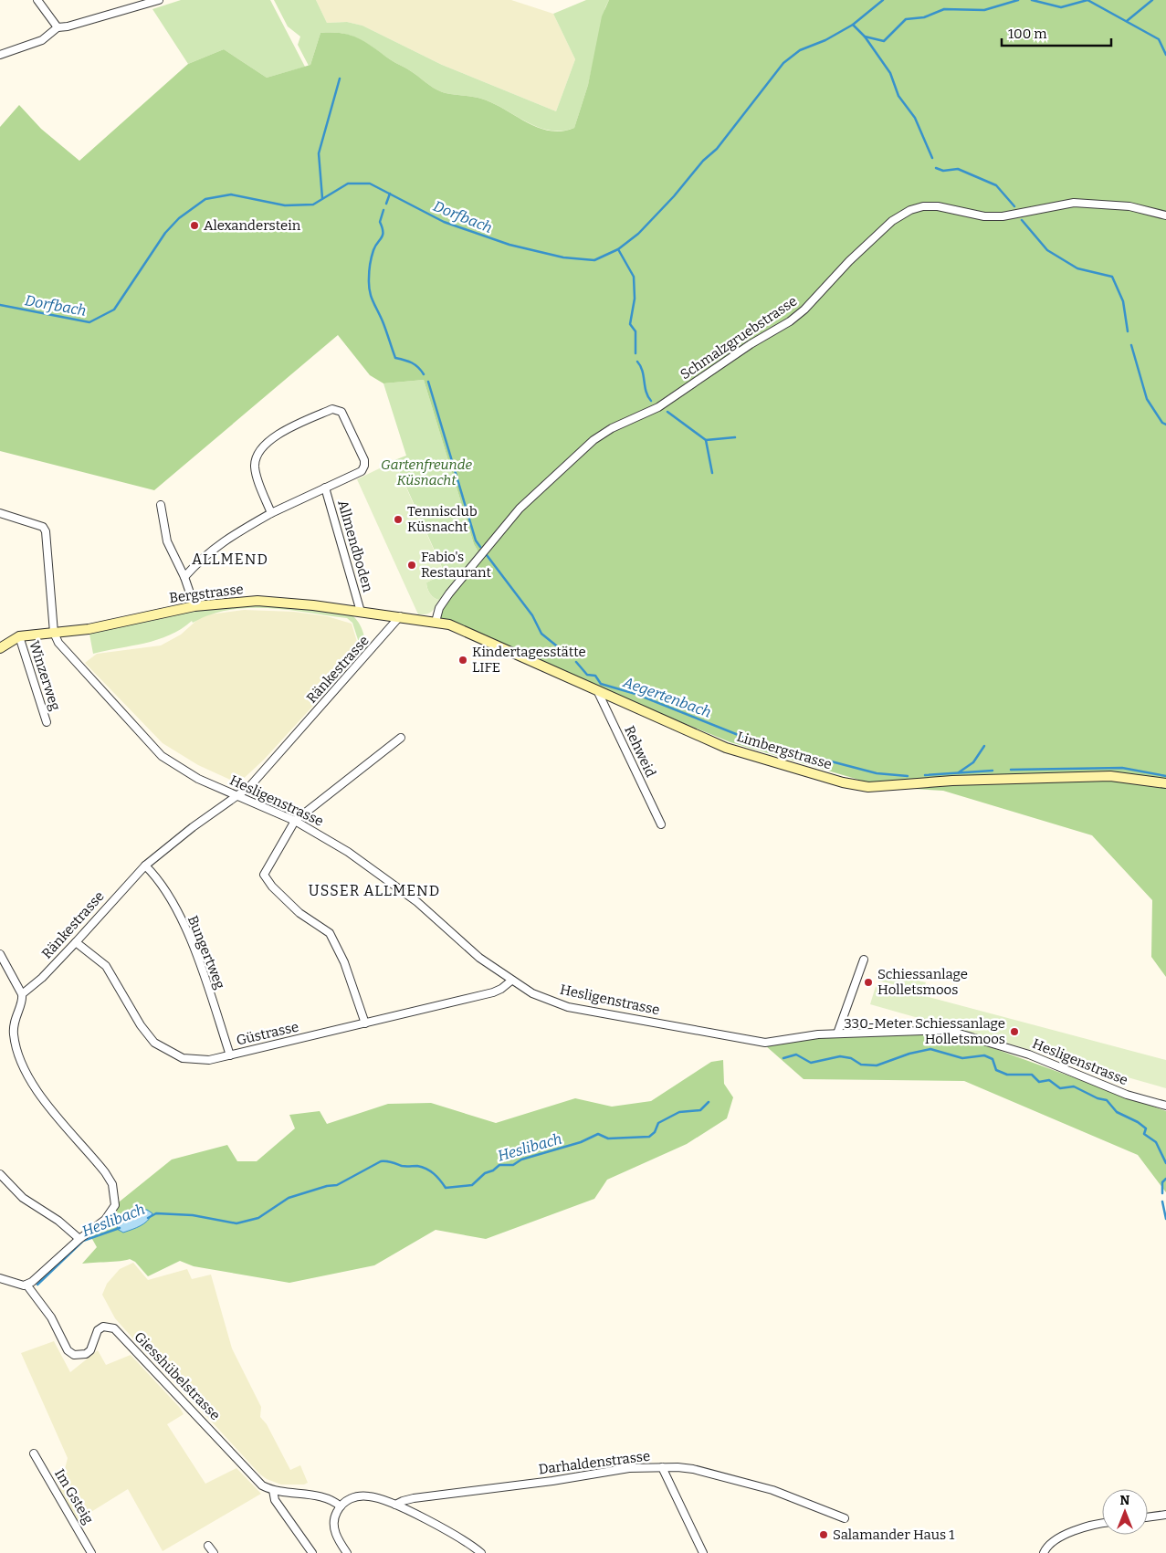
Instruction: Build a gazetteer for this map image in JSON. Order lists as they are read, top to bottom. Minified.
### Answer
{"streets":{"street":["Schmalzgruebstrasse","Allmendboden","Bergstrasse","Ränkestrasse","Winzerweg","Limbergstrasse","Rehweid","Hesligenstrasse","Bungertweg","Güstrasse","Giesshübelstrasse","Darhaldenstrasse","Im Gsteig"]},"crossings":[["Schmalzgruebstrasse","Limbergstrasse"],["Allmendboden","Bergstrasse"],["Bergstrasse","Ränkestrasse"],["Bergstrasse","Winzerweg"],["Bergstrasse","Limbergstrasse"],["Bergstrasse","Hesligenstrasse"],["Ränkestrasse","Hesligenstrasse"],["Ränkestrasse","Bungertweg"],["Ränkestrasse","Güstrasse"],["Limbergstrasse","Rehweid"],["Hesligenstrasse","Güstrasse"],["Bungertweg","Güstrasse"]],"districts":["ALLMEND","USSER ALLMEND"],"water":["Dorfbach","Aegertenbach","Heslibach"],"parks":["Gartenfreunde Küsnacht"],"places":["Alexanderstein","Tennisclub Küsnacht","Fabio's Restaurant","Kindertagesstätte LIFE","Schiessanlage Holletsmoos","330-Meter Schiessanlage Holletsmoos","Salamander Haus 1"],"scale_bar":"100 m","north":"top"}
